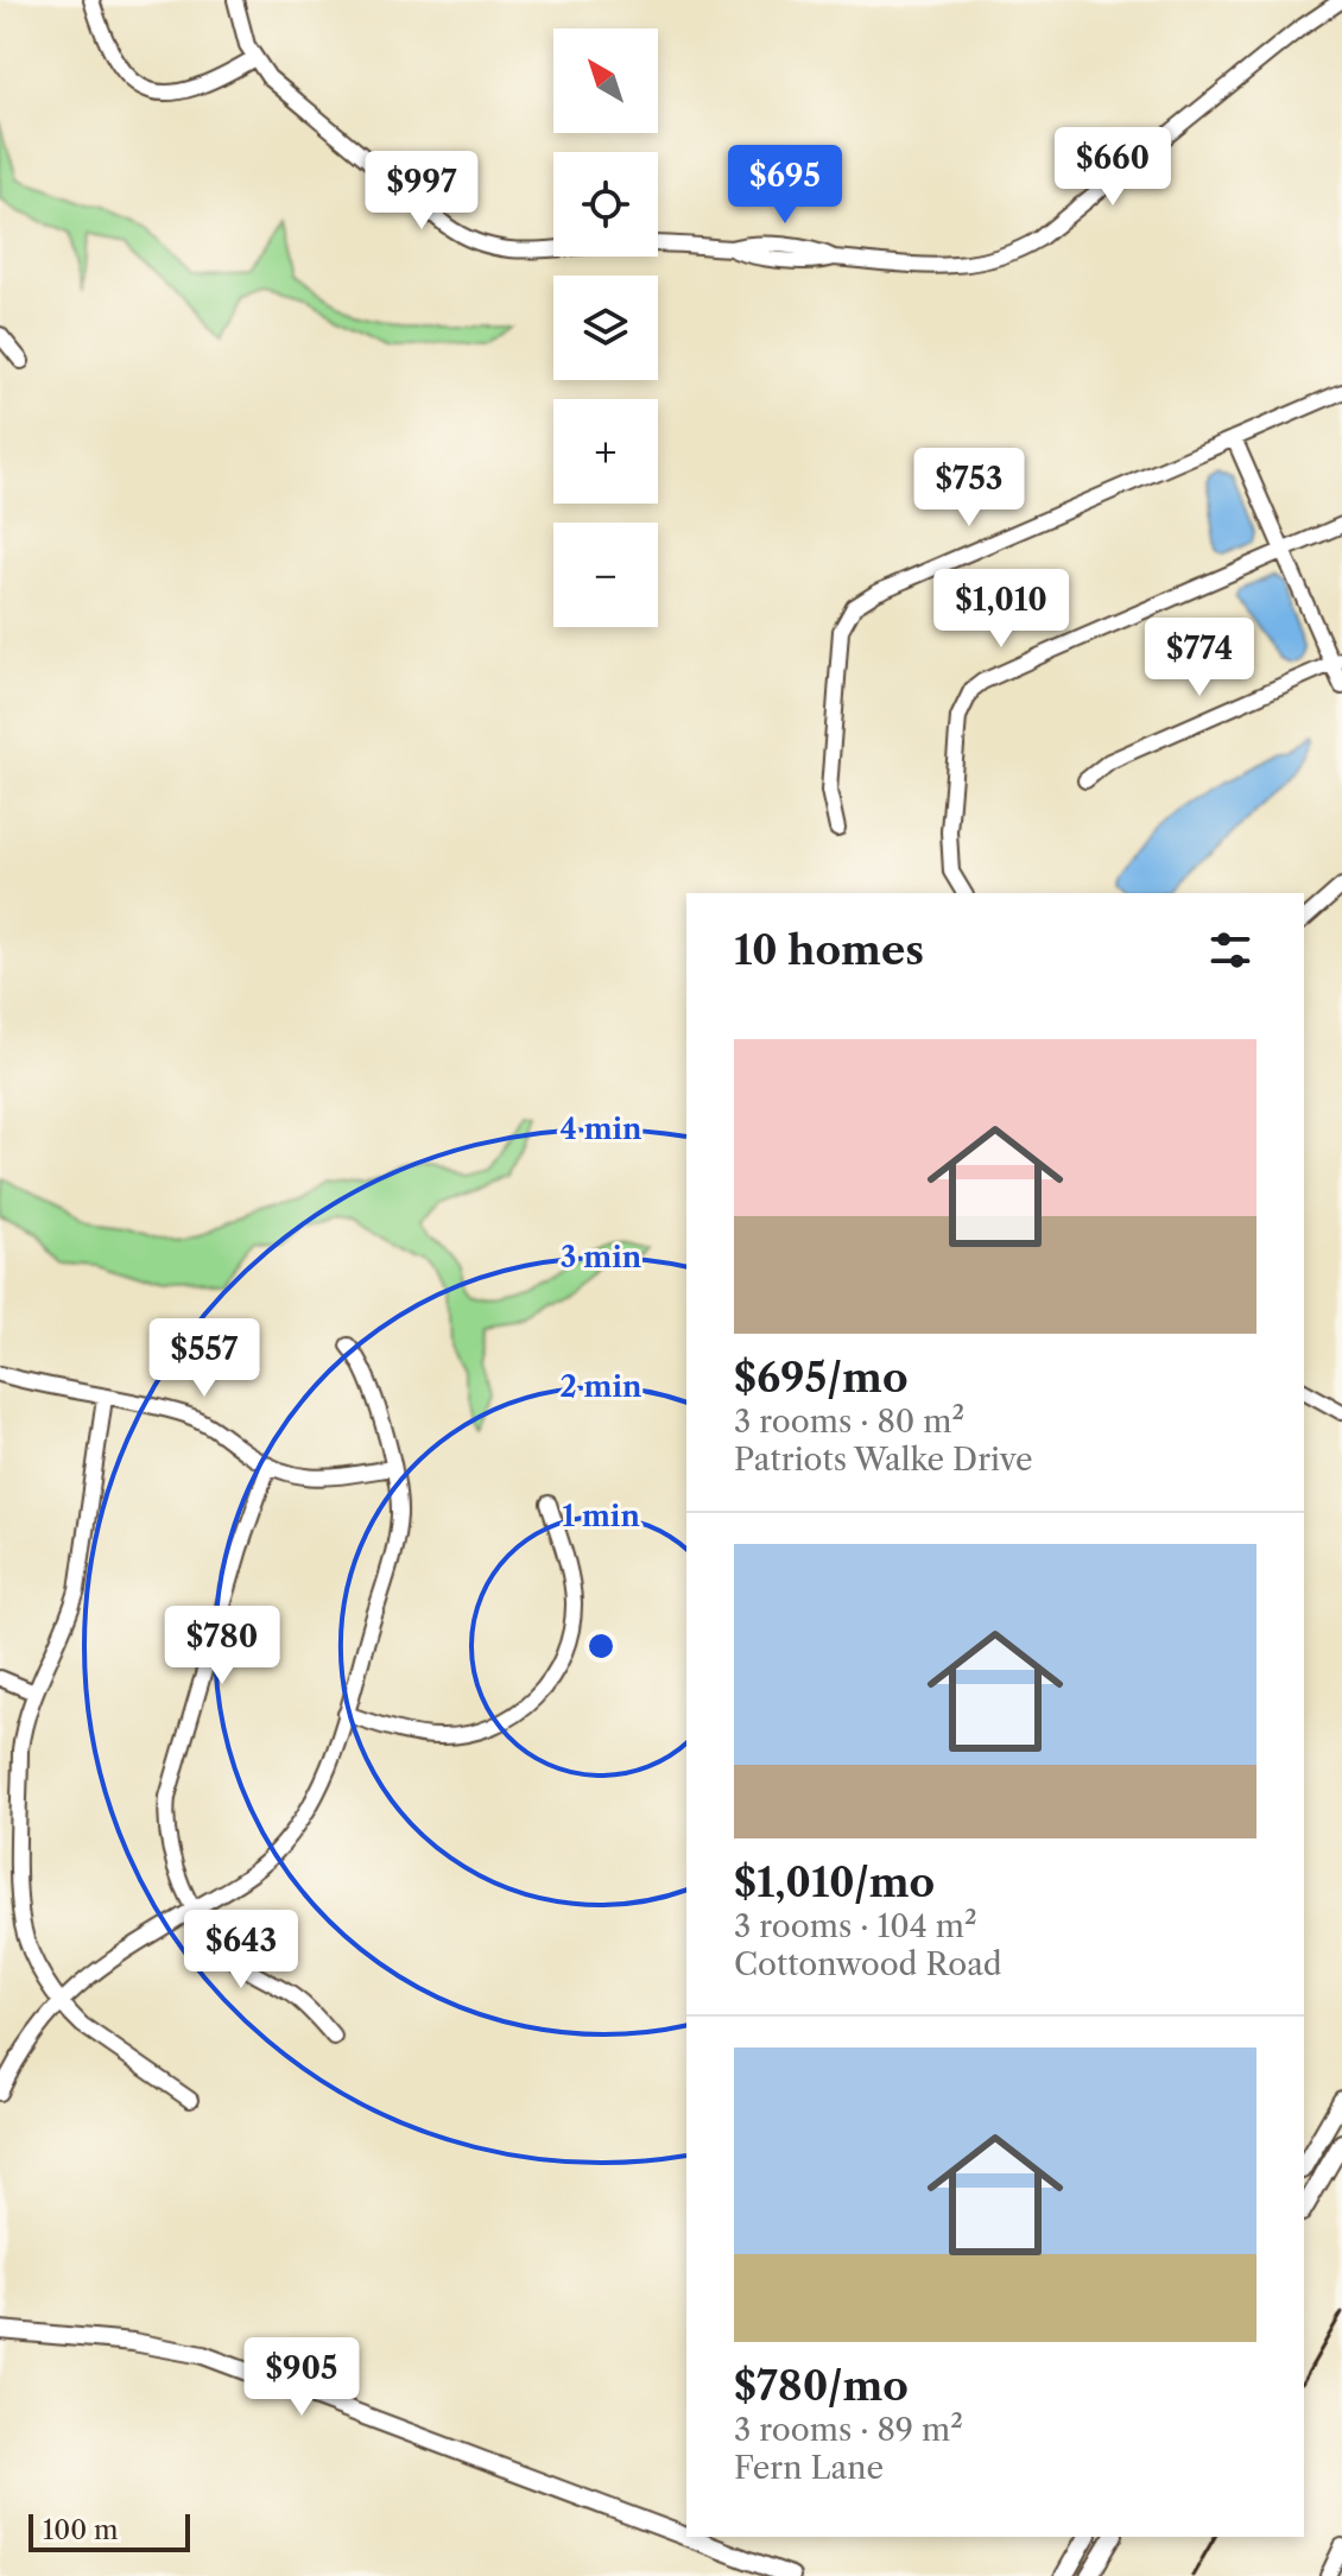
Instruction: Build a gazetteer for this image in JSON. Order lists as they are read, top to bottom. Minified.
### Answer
{"scale_bar":"100 m","north":"top left","page":{"map_buttons":["+","−"],"price":["$660","$695","$997","$753","$1,010","$774","$557","$780","$643","$905"],"heading":"10 homes","list":[{"name":"$695/mo","note":"3 rooms · 80 m² · Patriots Walke Drive"},{"name":"$1,010/mo","note":"3 rooms · 104 m² · Cottonwood Road"},{"name":"$780/mo","note":"3 rooms · 89 m² · Fern Lane"}],"scale":"100 m"},"rings":["4 min","3 min","2 min","1 min"]}
